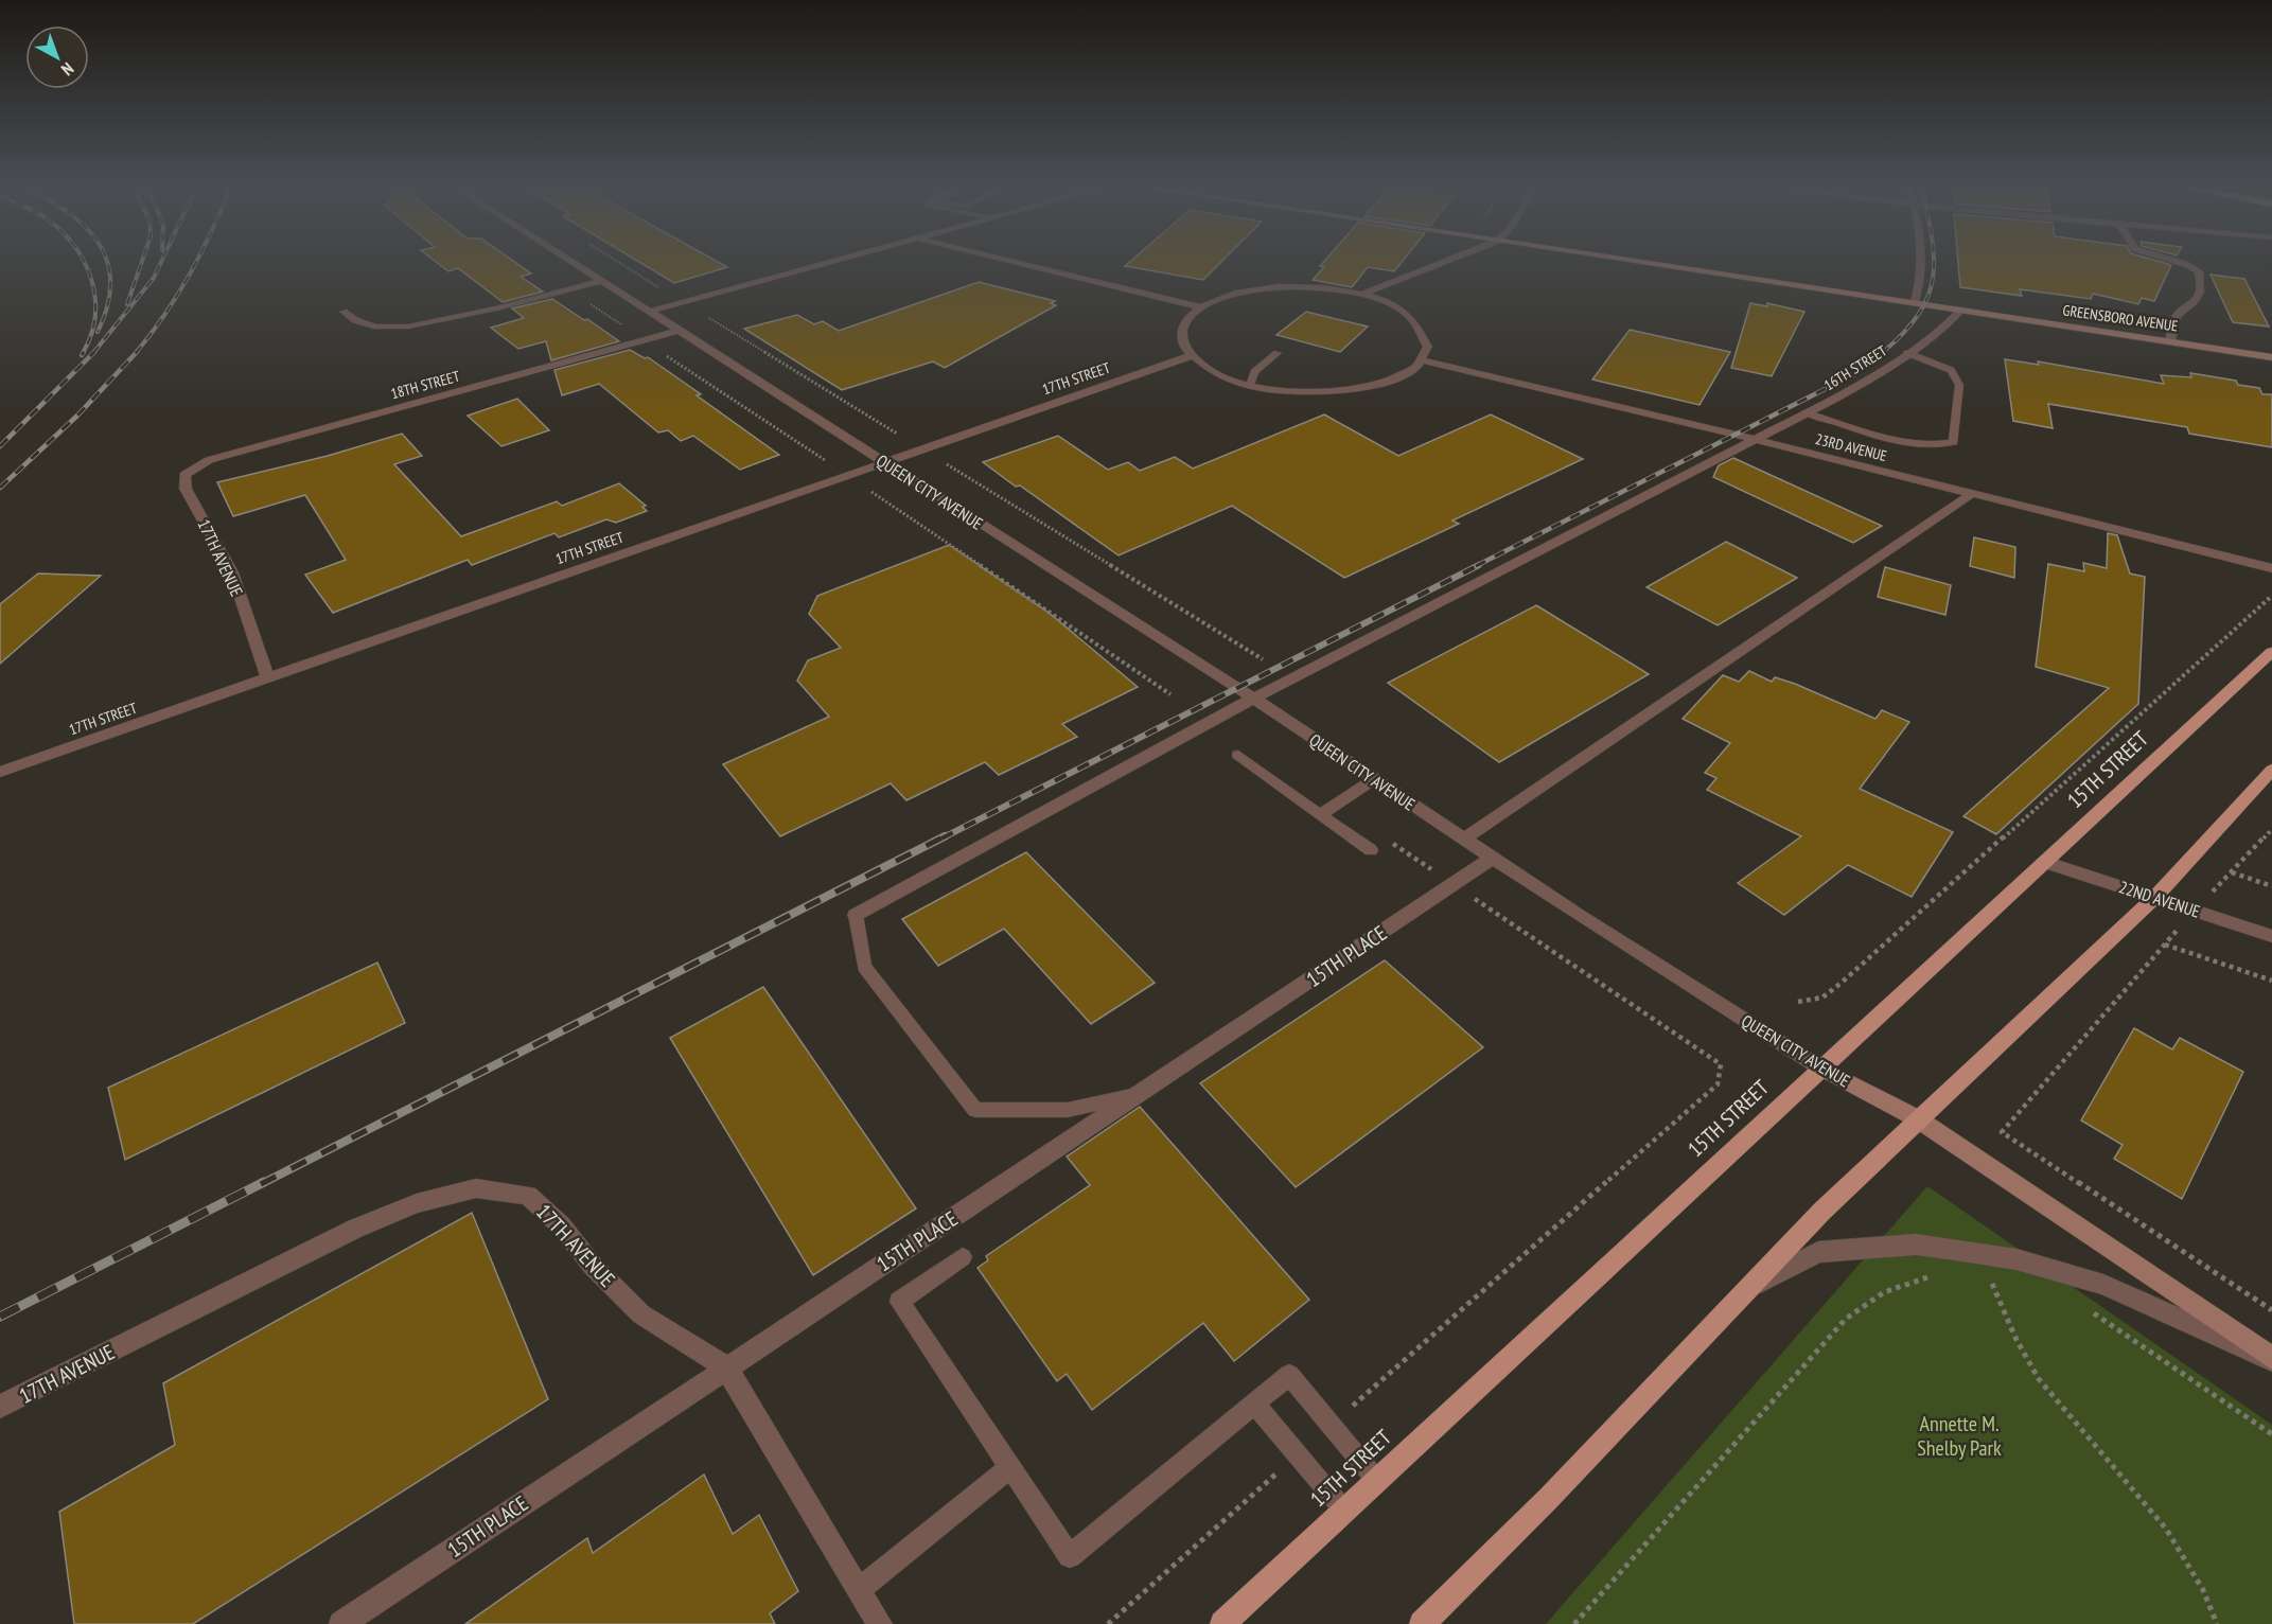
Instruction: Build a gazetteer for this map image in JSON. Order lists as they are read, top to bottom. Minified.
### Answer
{"streets":{"main road":["GREENSBORO AVENUE","QUEEN CITY AVENUE","15TH STREET"],"street":["16TH STREET","17TH STREET","18TH STREET","23RD AVENUE","17TH AVENUE","22ND AVENUE","15TH PLACE"]},"crossings":[["GREENSBORO AVENUE","16TH STREET"],["16TH STREET","23RD AVENUE"],["16TH STREET","QUEEN CITY AVENUE"],["17TH STREET","QUEEN CITY AVENUE"],["17TH STREET","17TH AVENUE"],["18TH STREET","QUEEN CITY AVENUE"],["18TH STREET","17TH AVENUE"],["QUEEN CITY AVENUE","15TH STREET"],["QUEEN CITY AVENUE","15TH PLACE"],["17TH AVENUE","15TH PLACE"],["15TH STREET","22ND AVENUE"]],"parks":["Annette M. Shelby Park"],"north":"bottom right"}
